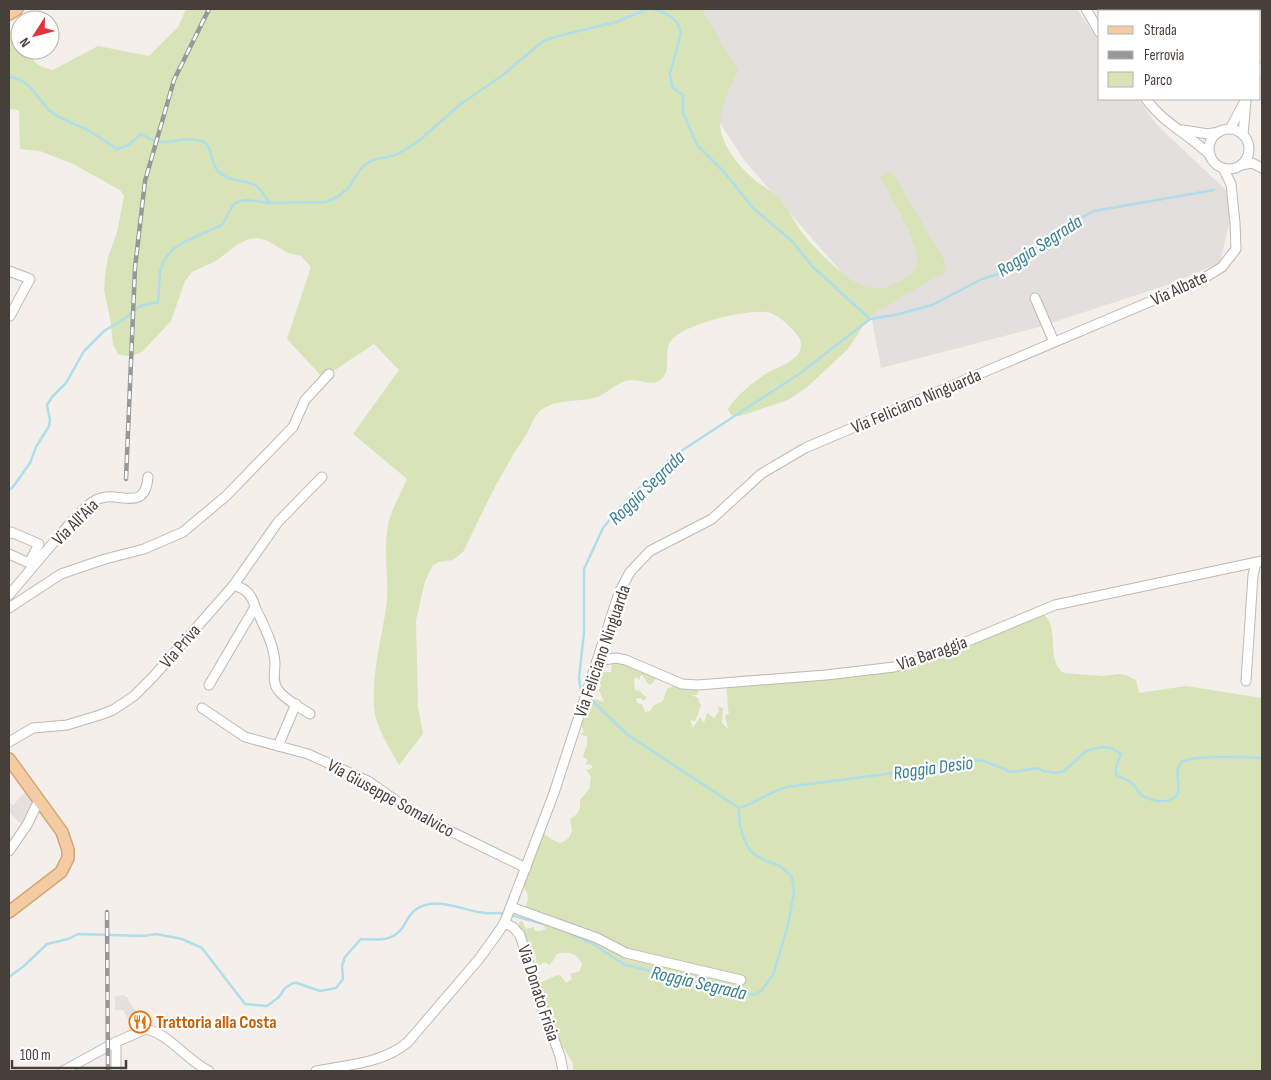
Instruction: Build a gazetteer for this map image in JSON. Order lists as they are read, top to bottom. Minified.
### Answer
{"streets":{"street":["Via Albate","Via Feliciano Ninguarda","Via All'Aia","Via Priva","Via Baraggia","Via Giuseppe Somalvico","Via Donato Frisia"]},"crossings":[["Via Albate","Via Feliciano Ninguarda"],["Via Feliciano Ninguarda","Via Baraggia"],["Via Feliciano Ninguarda","Via Giuseppe Somalvico"],["Via Feliciano Ninguarda","Via Donato Frisia"]],"water":["Roggia Segrada","Roggia Desio"],"places":{"restaurant":["Trattoria alla Costa"]},"legend":["Strada","Ferrovia","Parco"],"scale_bar":"100 m","north":"bottom left"}
